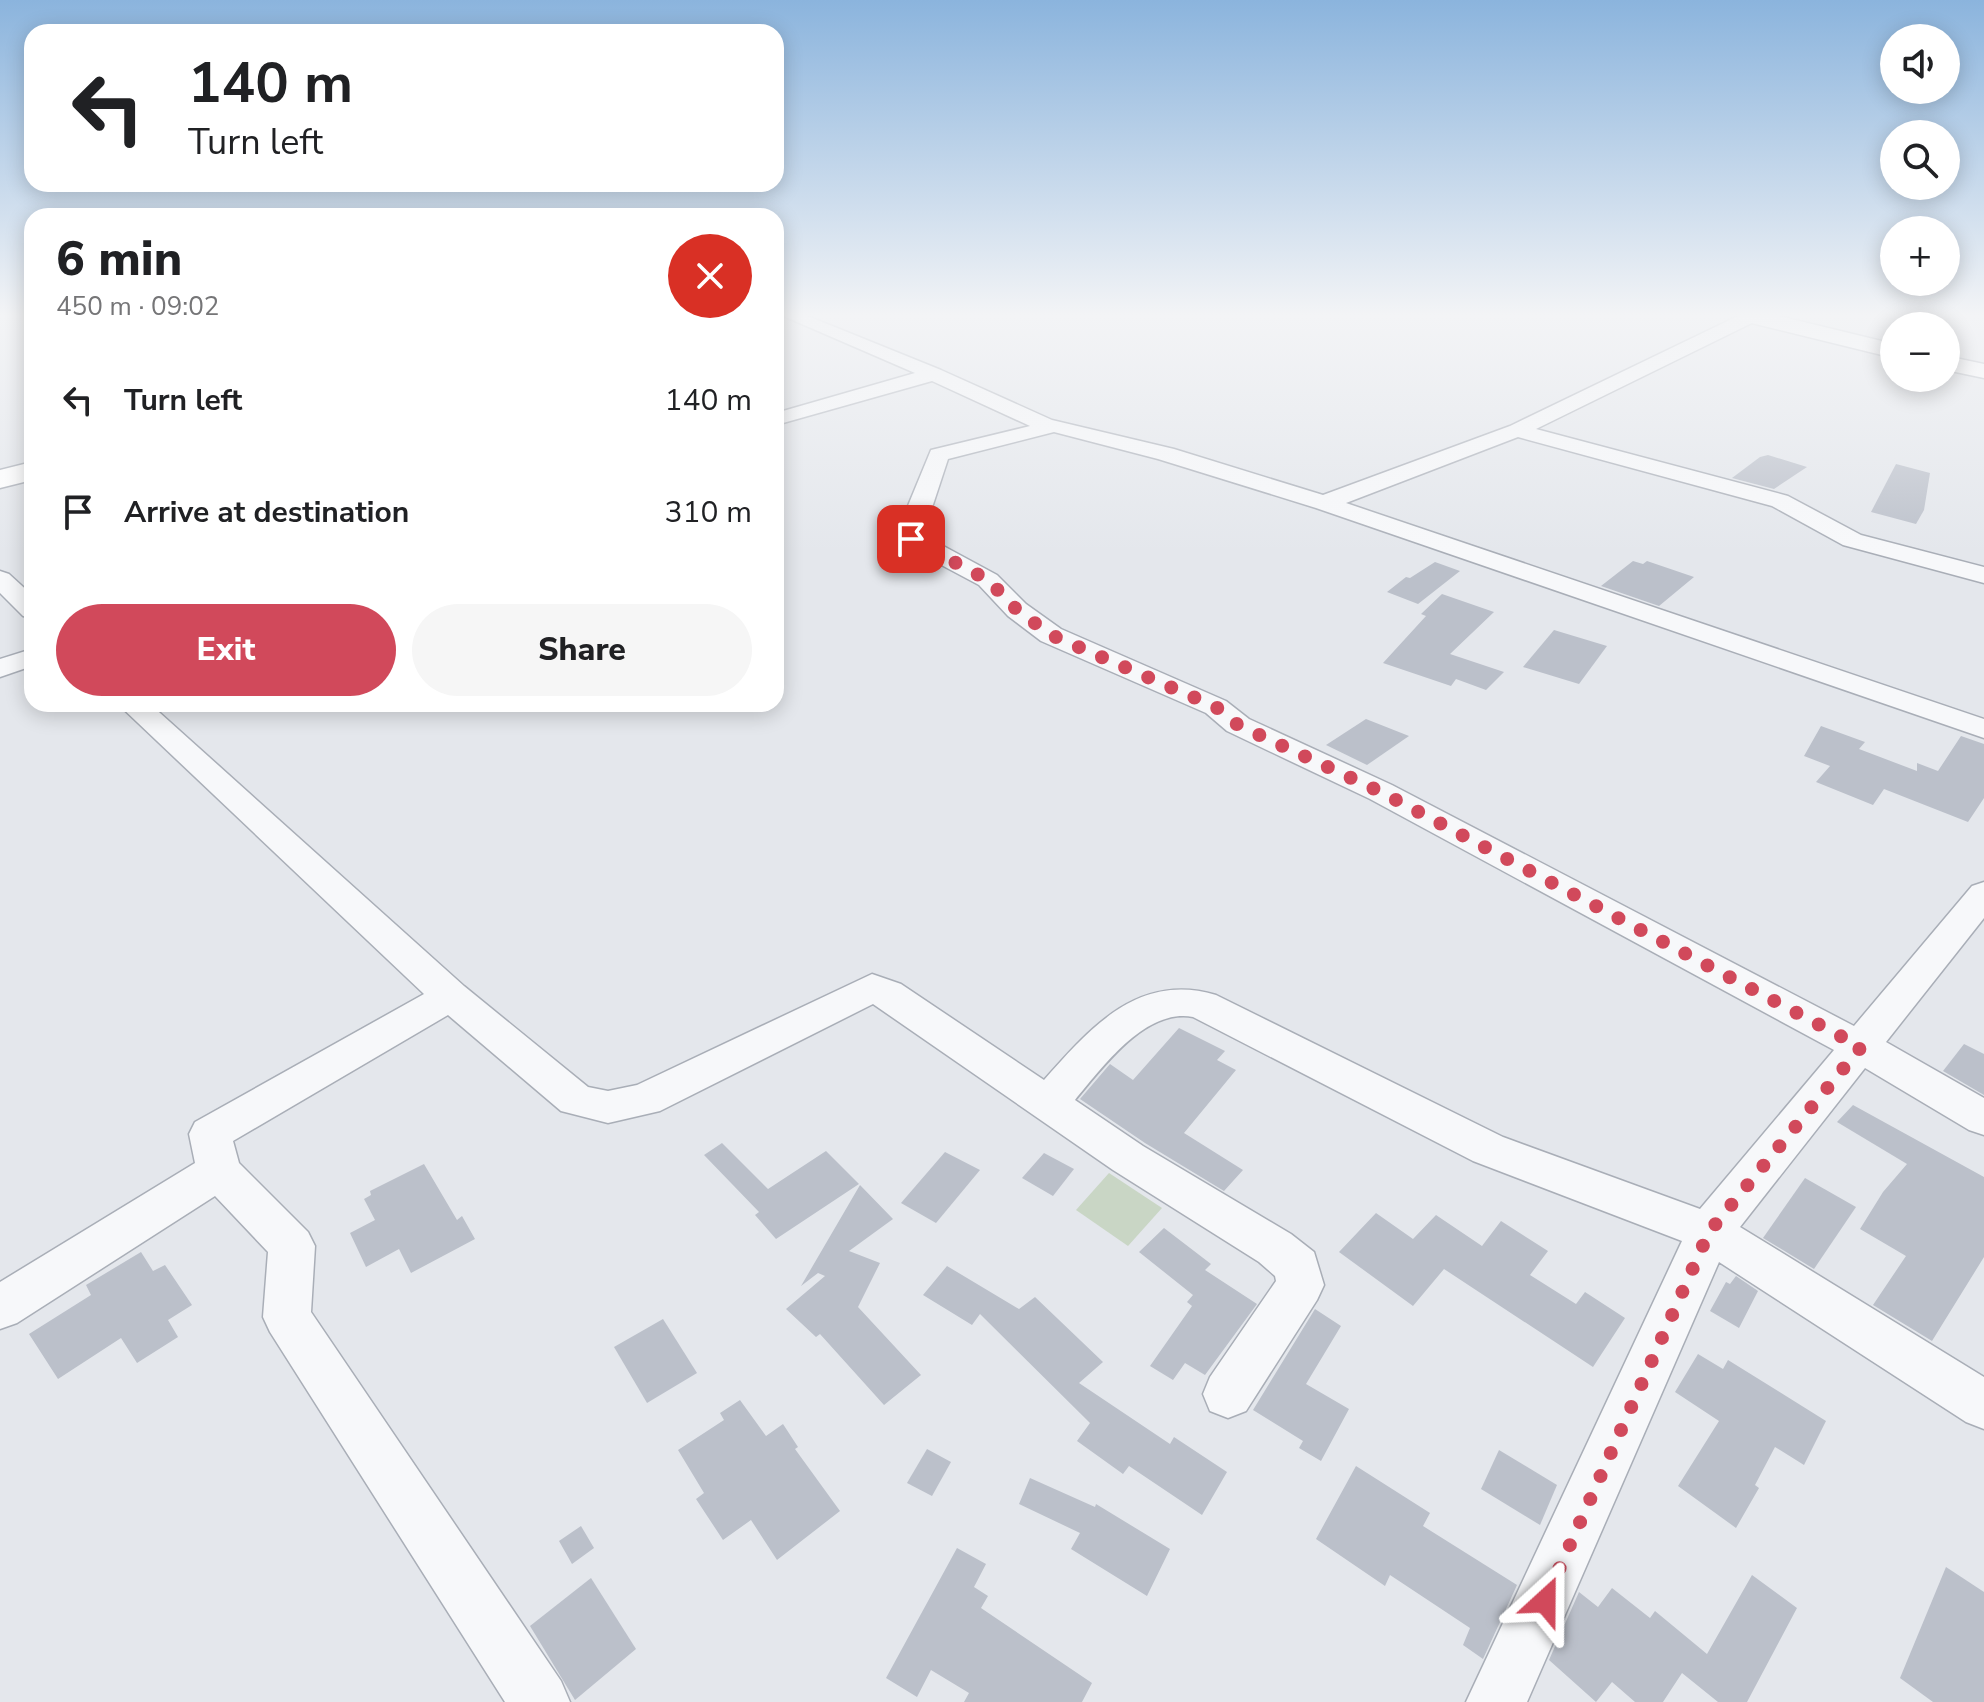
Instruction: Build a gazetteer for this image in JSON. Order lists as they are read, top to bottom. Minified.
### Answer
{"page":{"map_buttons":["+","−"],"turn":["140 m","Turn left"],"heading":["6 min","450 m · 09:02"],"list":[{"name":"Turn left","value":"140 m"},{"name":"Arrive at destination","value":"310 m"}],"buttons":["Exit","Share"]}}
